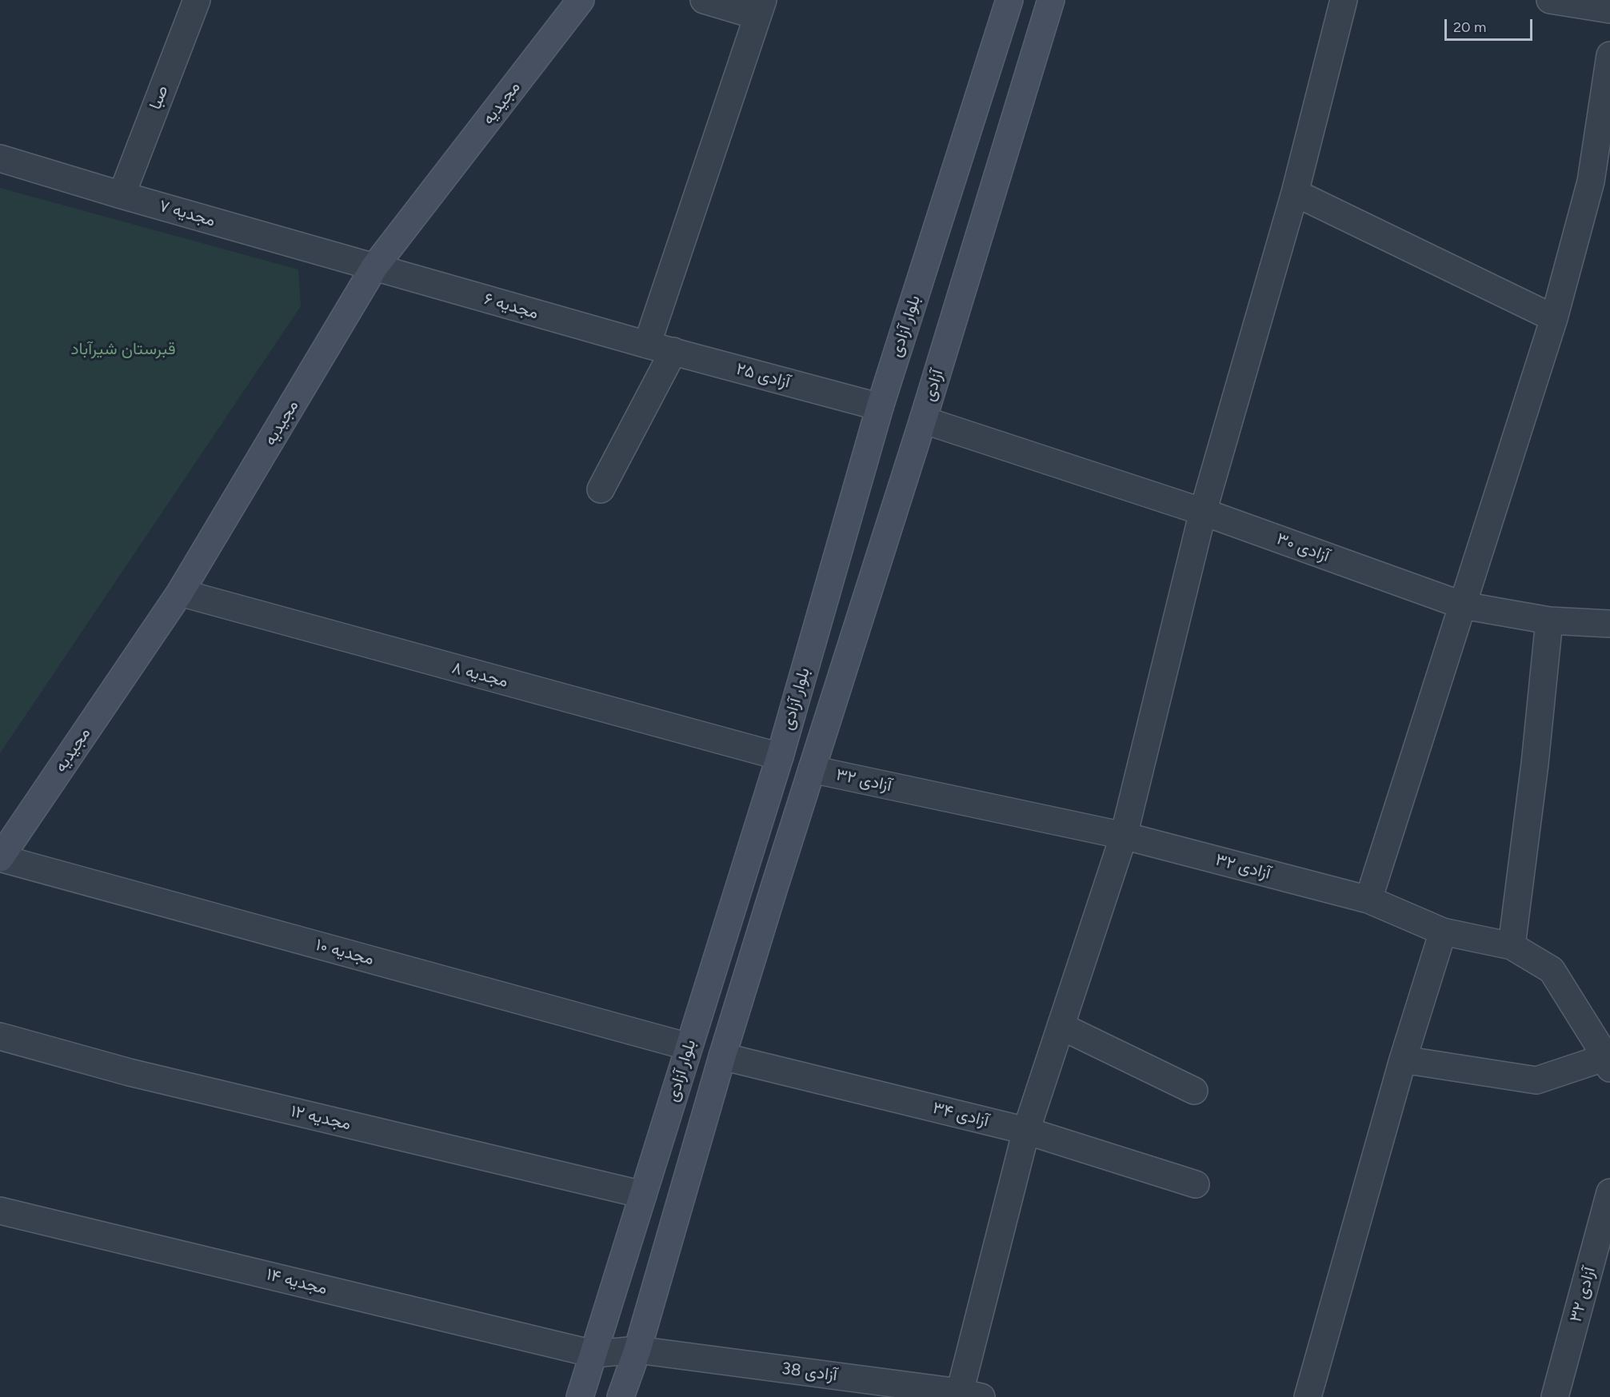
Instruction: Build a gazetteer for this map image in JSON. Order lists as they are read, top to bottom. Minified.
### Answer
{"streets":{"street":["صبا","مجیدیه","مجدیه ۷","مجدیه ۶","بلوار آزادی","آزادی ۲۵","آزادی","آزادی ۳۰","مجدیه ۸","آزادی ۳۲","مجدیه ۱۰","آزادی ۳۴","مجدیه ۱۲","مجدیه ۱۴","آزادی 38"]},"crossings":[["صبا","مجدیه ۷"],["مجیدیه","مجدیه ۷"],["مجیدیه","مجدیه ۶"],["مجیدیه","مجدیه ۸"],["مجیدیه","مجدیه ۱۰"],["مجدیه ۷","مجدیه ۶"],["مجدیه ۶","آزادی ۲۵"],["بلوار آزادی","آزادی ۲۵"],["بلوار آزادی","آزادی"],["بلوار آزادی","مجدیه ۸"],["بلوار آزادی","آزادی ۳۲"],["بلوار آزادی","مجدیه ۱۰"],["بلوار آزادی","آزادی ۳۴"],["بلوار آزادی","مجدیه ۱۲"],["بلوار آزادی","مجدیه ۱۴"],["بلوار آزادی","آزادی 38"],["آزادی","آزادی ۳۰"],["آزادی","آزادی ۳۲"],["مجدیه ۱۴","آزادی 38"]],"parks":["قبرستان شیرآباد"],"scale_bar":"20 m"}
